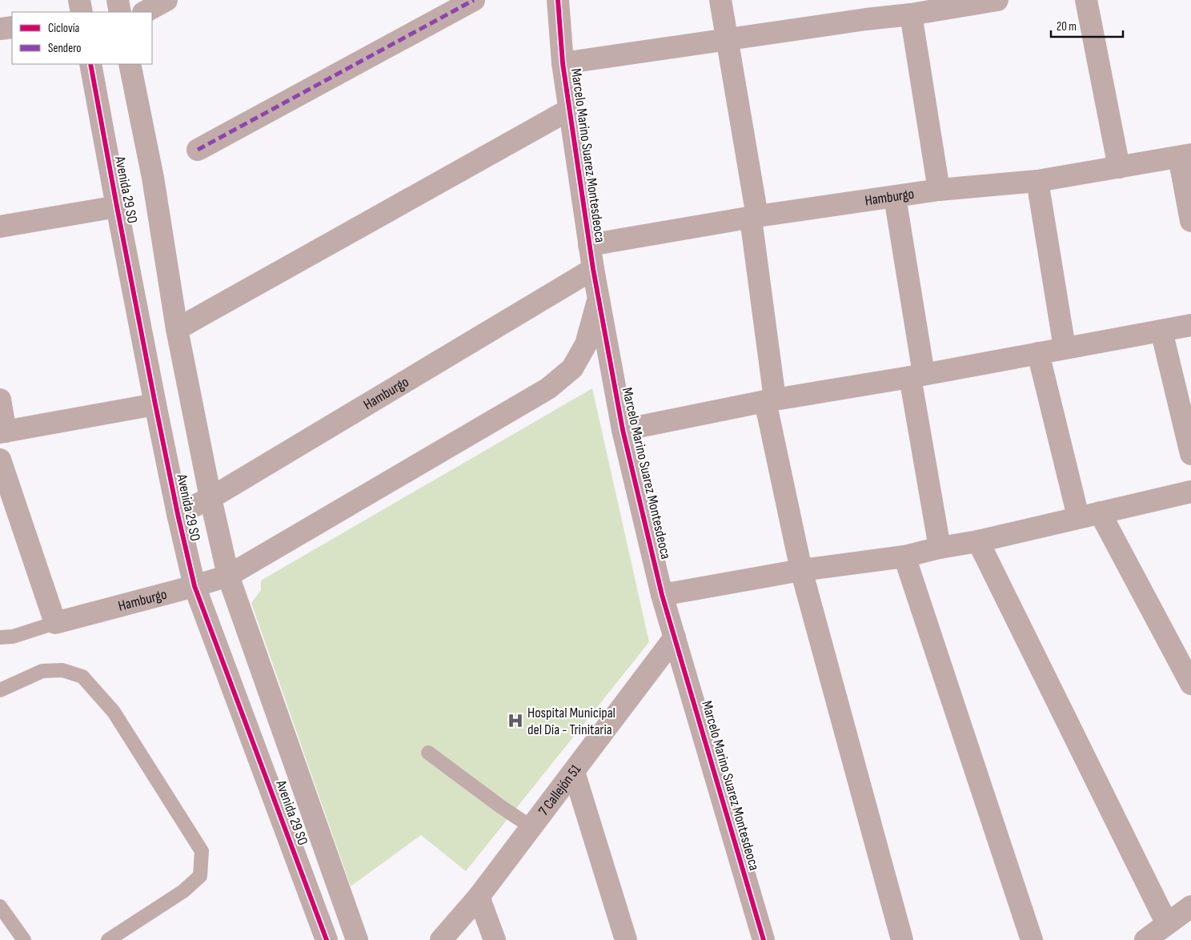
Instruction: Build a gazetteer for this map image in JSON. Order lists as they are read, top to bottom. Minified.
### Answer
{"streets":{"street":["Marcelo Marino Suarez Montesdeoca","Avenida 29 SO","Hamburgo","7 Callejón 51"]},"crossings":[["Marcelo Marino Suarez Montesdeoca","Hamburgo"],["Marcelo Marino Suarez Montesdeoca","7 Callejón 51"],["Avenida 29 SO","Hamburgo"]],"places":{"hospital":["Hospital Municipal del Día - Trinitaria"]},"legend":["Ciclovía","Sendero"],"scale_bar":"20 m"}
